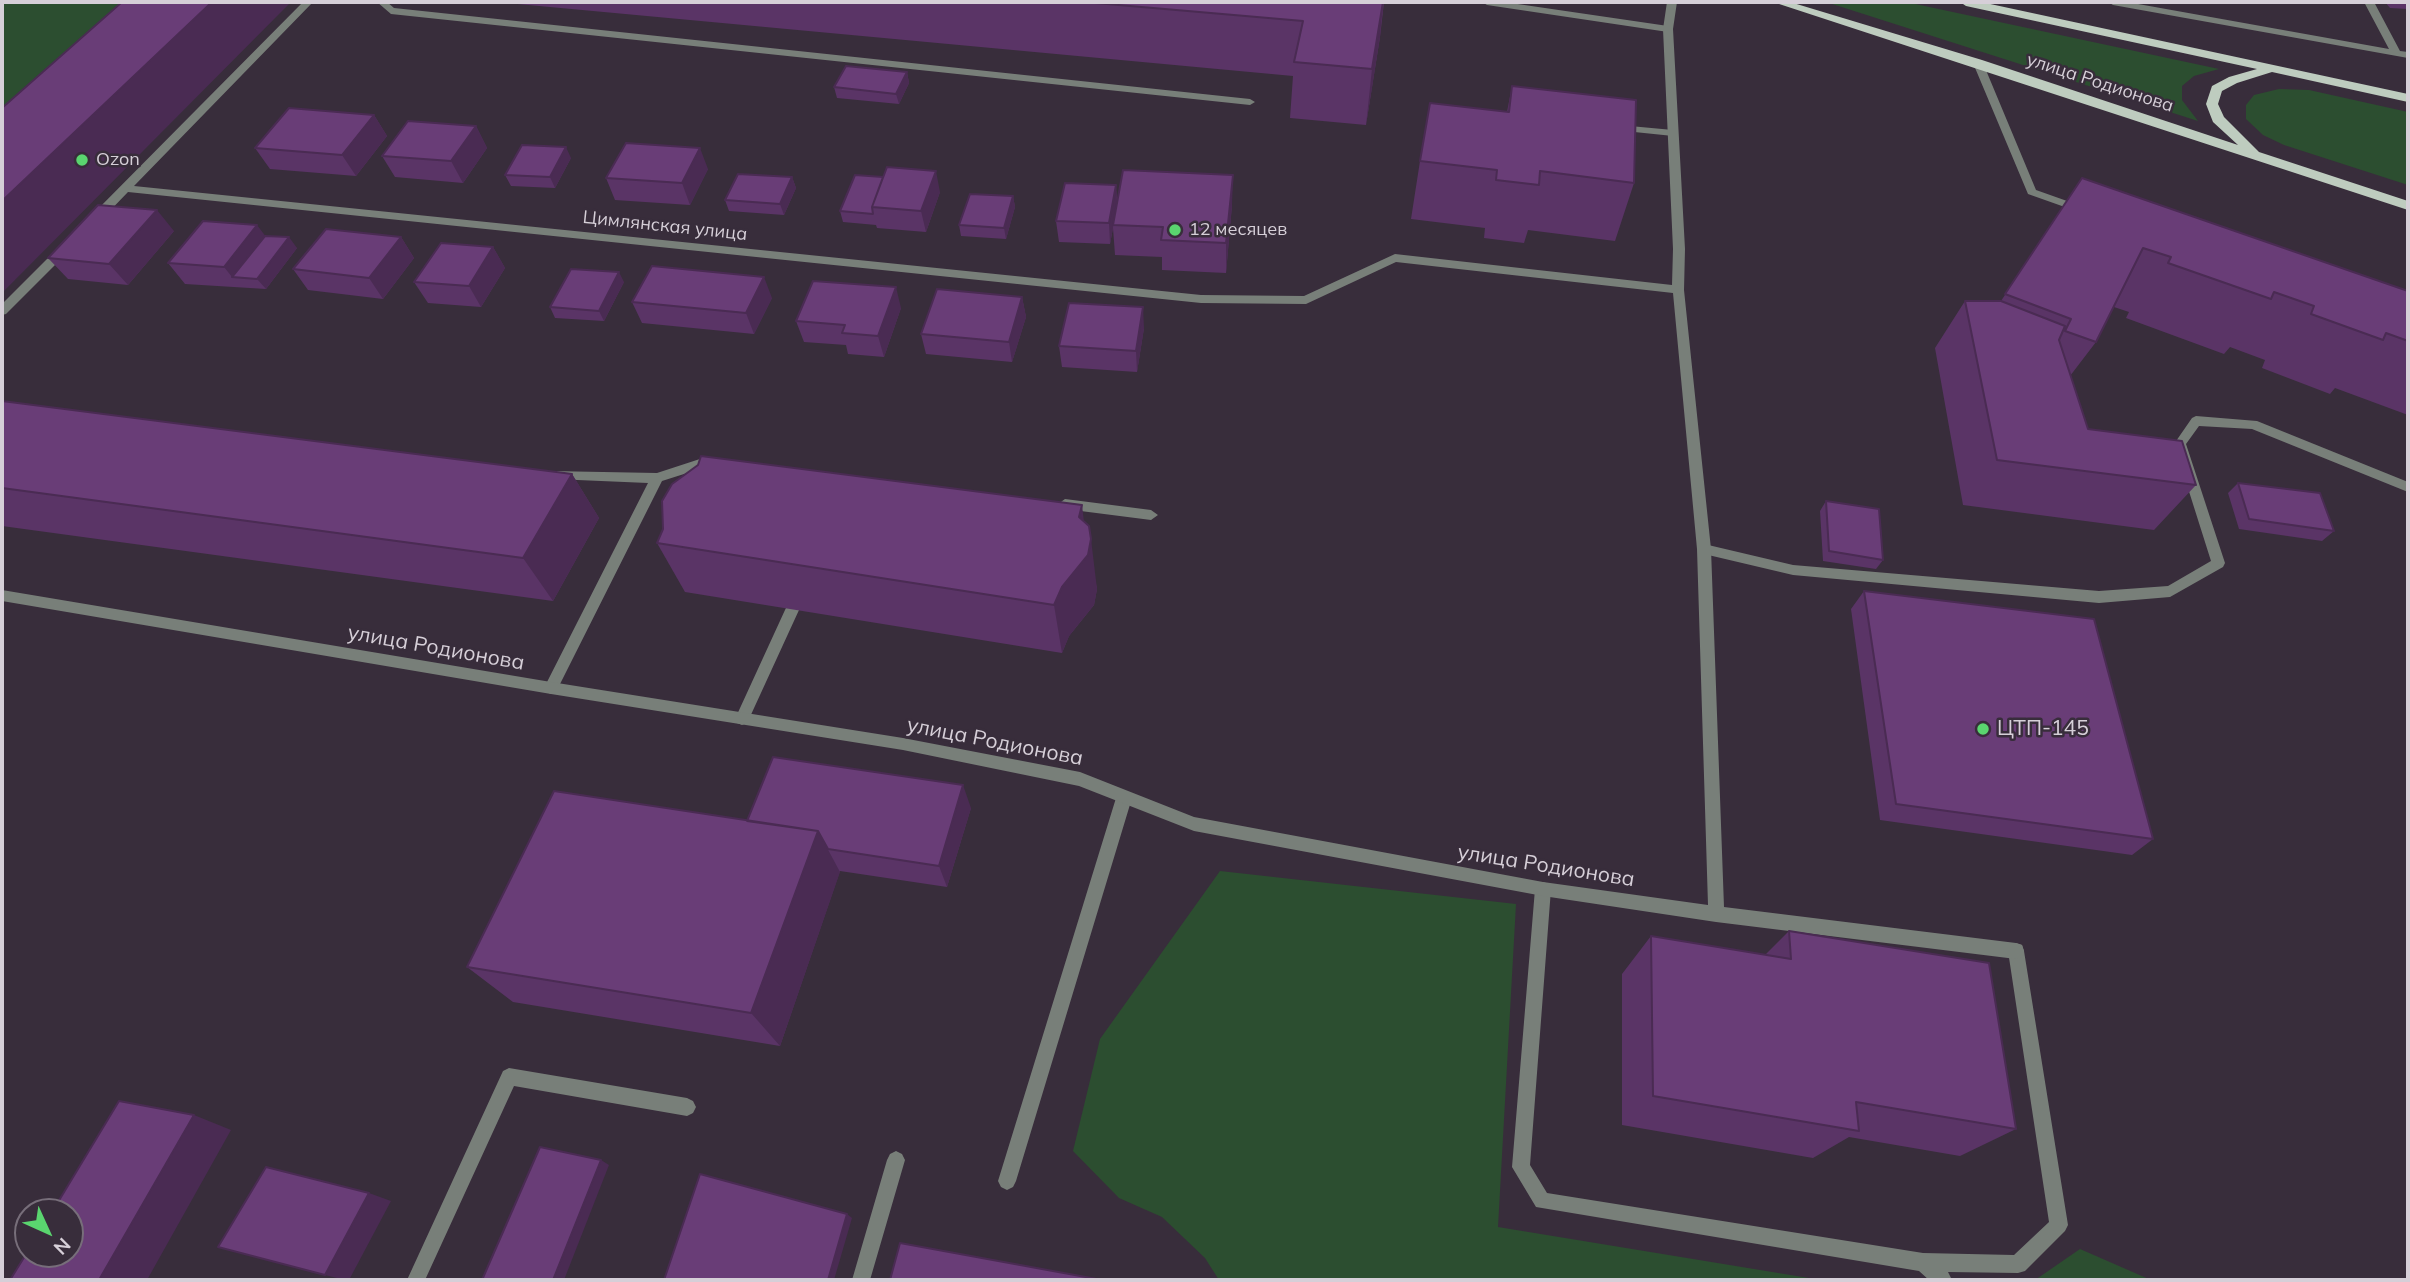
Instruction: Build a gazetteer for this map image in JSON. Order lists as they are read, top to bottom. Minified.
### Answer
{"streets":{"main road":["улица Родионова"],"street":["Цимлянская улица"]},"places":["Ozon","12 месяцев","ЦТП-145"],"north":"bottom right"}
